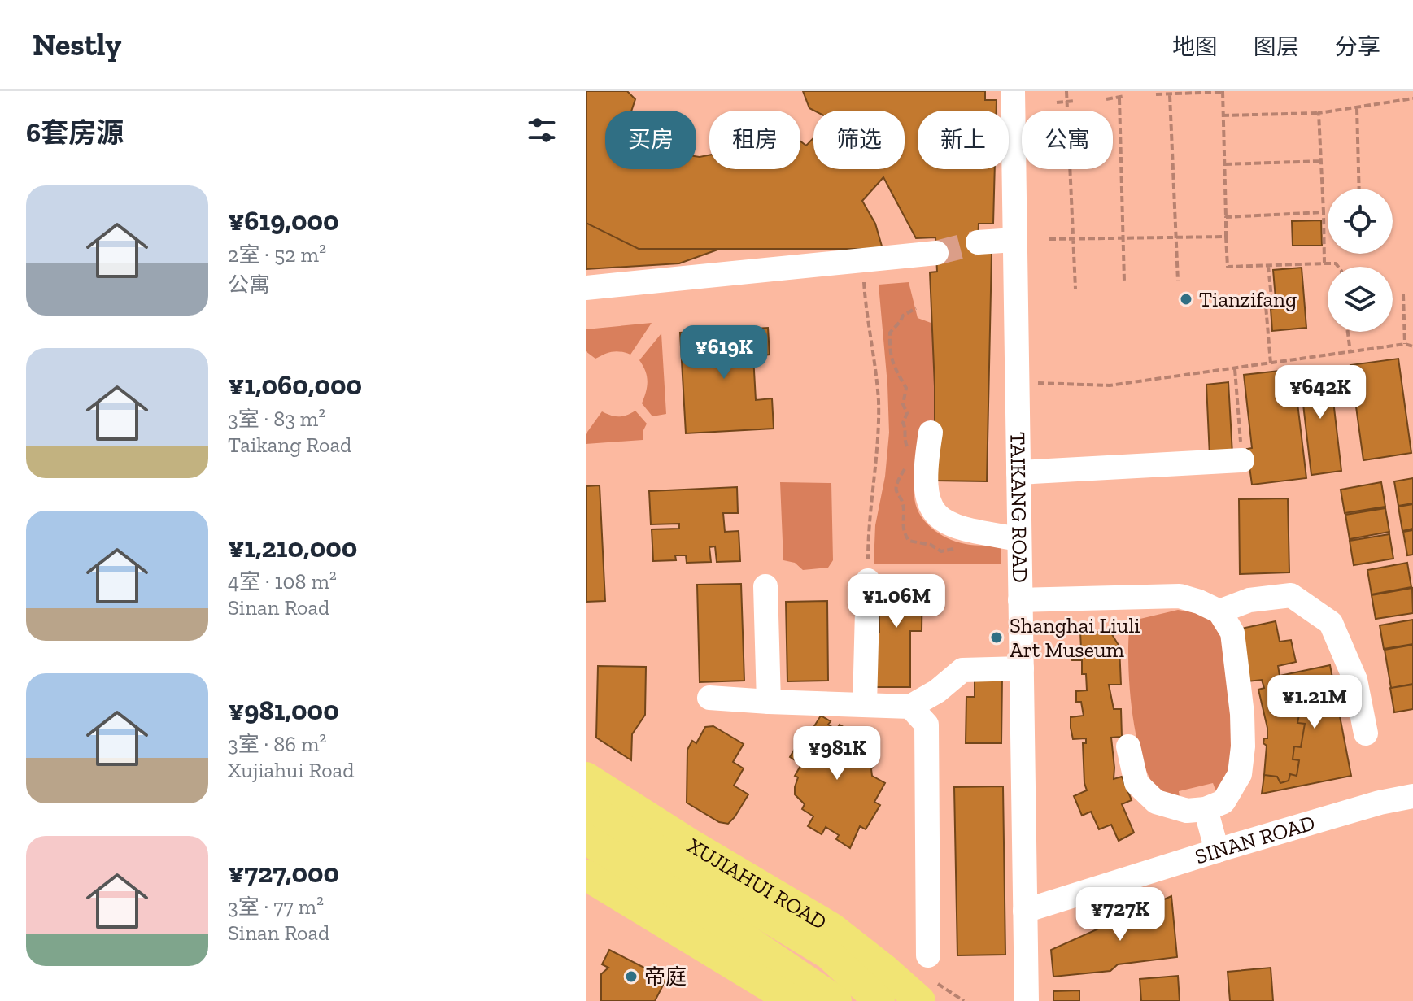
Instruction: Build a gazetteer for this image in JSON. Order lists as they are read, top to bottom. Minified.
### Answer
{"streets":{"main road":["XUJIAHUI ROAD"],"street":["TAIKANG ROAD","SINAN ROAD"]},"crossings":[["TAIKANG ROAD","SINAN ROAD"]],"places":["Tianzifang","Shanghai Liuli Art Museum","帝庭"],"page":{"header":"Nestly","nav":["地图","图层","分享"],"heading":"6套房源","chip":["买房","租房","筛选","新上","公寓"],"list":[{"name":"¥619,000","note":"2室 · 52 m² · 公寓"},{"name":"¥1,060,000","note":"3室 · 83 m² · Taikang Road"},{"name":"¥1,210,000","note":"4室 · 108 m² · Sinan Road"},{"name":"¥981,000","note":"3室 · 86 m² · Xujiahui Road"},{"name":"¥727,000","note":"3室 · 77 m² · Sinan Road"}],"price":["¥619K","¥642K","¥1.06M","¥1.21M","¥981K","¥727K"]}}
